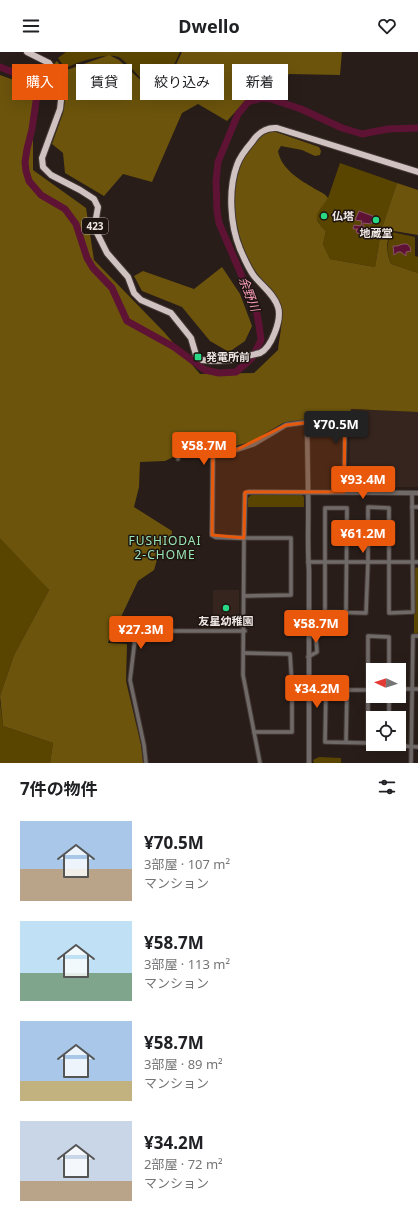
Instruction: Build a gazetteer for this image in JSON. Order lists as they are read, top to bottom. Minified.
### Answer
{"streets":{"highway":["423"]},"districts":["FUSHIODAI 2-CHOME"],"water":["余野川"],"places":{"other":["仏塔","地蔵堂","友星幼稚園"],"transit":["発電所前"]},"north":"left","page":{"header":"Dwello","chip":["購入","賃貸","絞り込み","新着"],"price":["¥70.5M","¥58.7M","¥93.4M","¥61.2M","¥58.7M","¥27.3M","¥34.2M"],"heading":"7件の物件","list":[{"name":"¥70.5M","note":"3部屋 · 107 m² · マンション"},{"name":"¥58.7M","note":"3部屋 · 113 m² · マンション"},{"name":"¥58.7M","note":"3部屋 · 89 m² · マンション"},{"name":"¥34.2M","note":"2部屋 · 72 m² · マンション"}]}}
